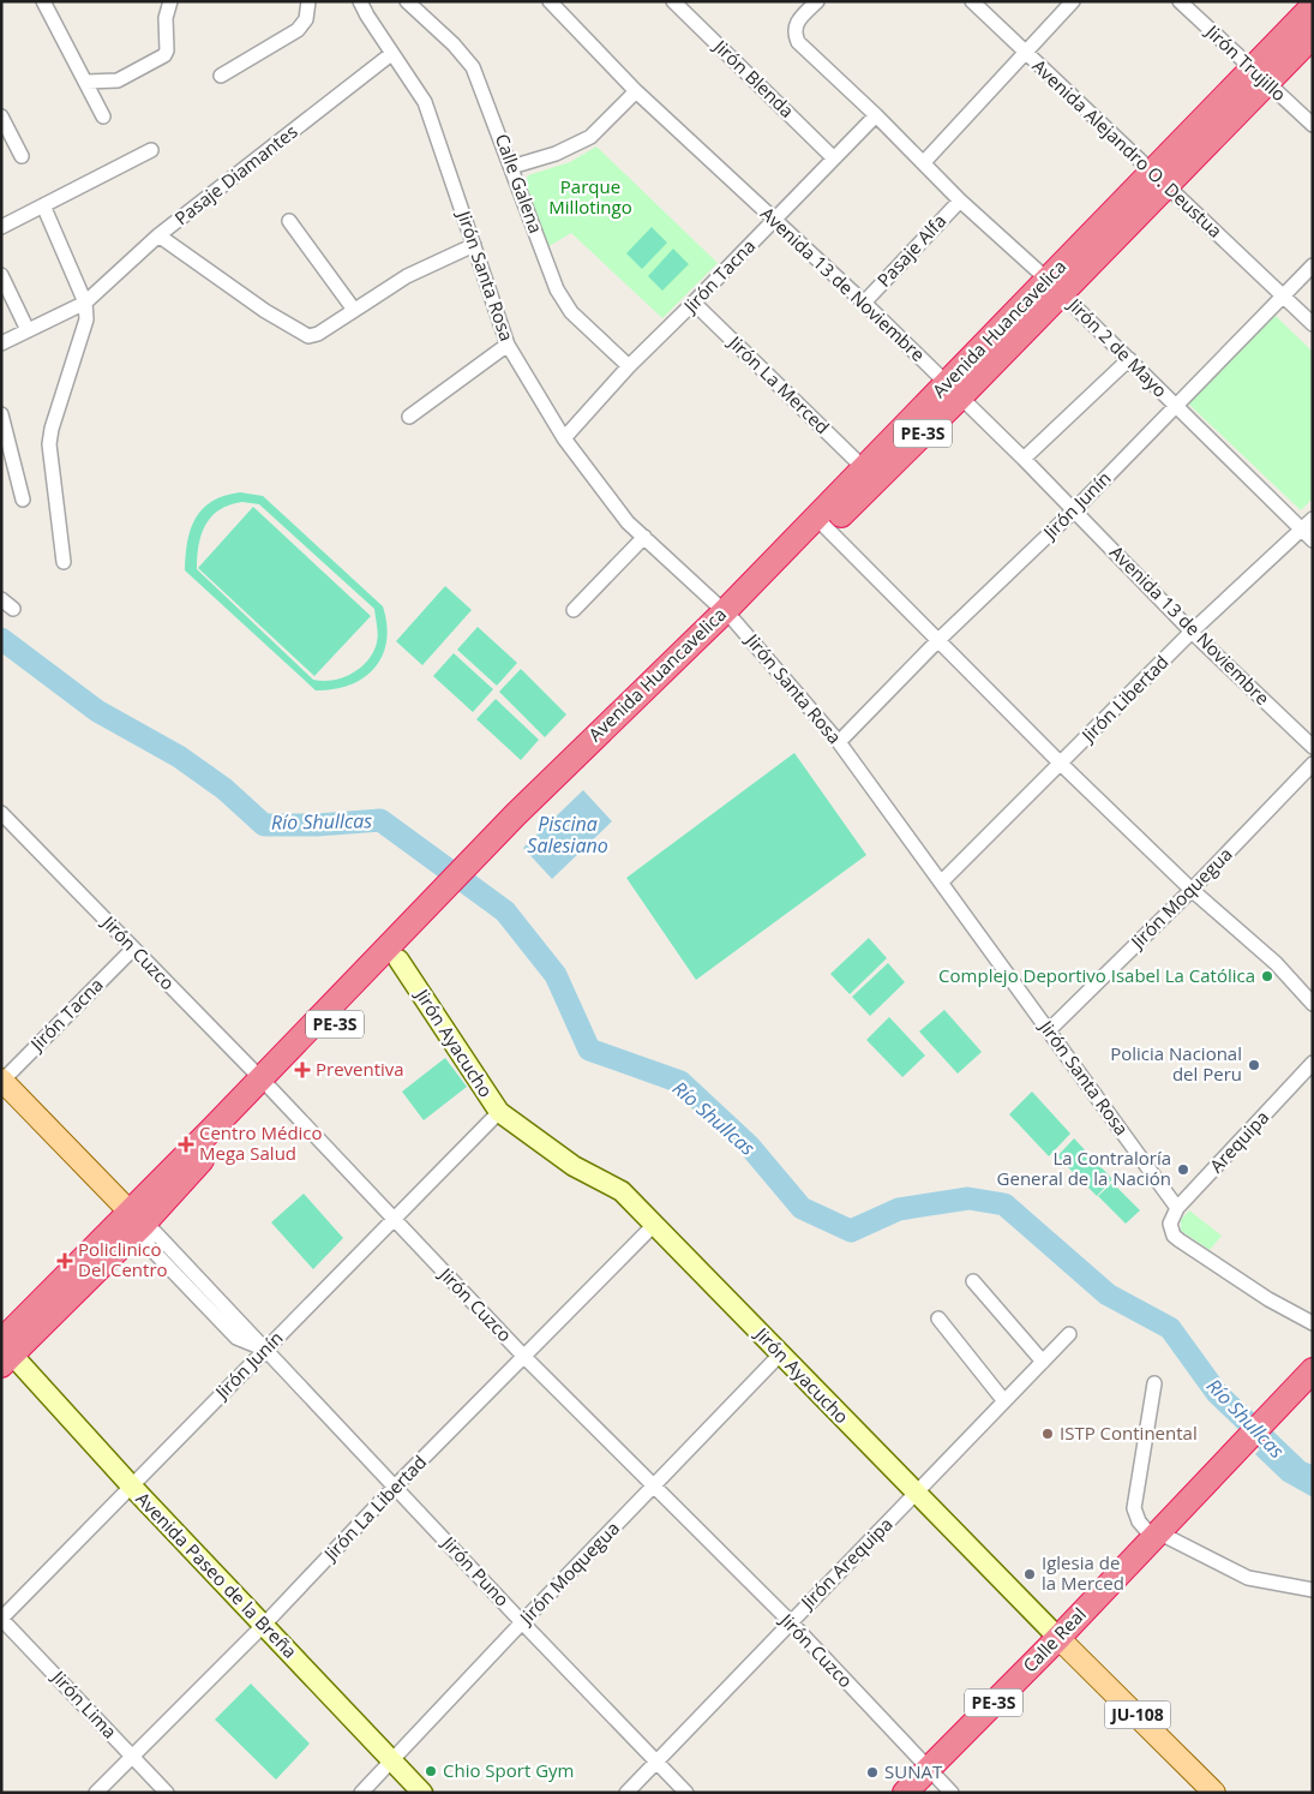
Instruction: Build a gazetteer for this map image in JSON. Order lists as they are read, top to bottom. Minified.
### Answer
{"streets":{"highway":["Avenida Huancavelica","PE-3S","Calle Real"],"main road":["Jirón Ayacucho","JU-108"],"street":["Jirón Trujillo","Jirón Blenda","Avenida Alejandro O. Deustua","Pasaje Diamantes","Calle Galena","Pasaje Alfa","Jirón Santa Rosa","Jirón Tacna","Avenida 13 de Noviembre","Jirón 2 de Mayo","Jirón La Merced","Jirón Junín","Jirón Libertad","Jirón Moquegua","Jirón Cuzco","Arequipa","Jirón La Libertad","Jirón Arequipa","Jirón Puno","Avenida Paseo de la Breña","Jirón Lima"]},"crossings":[["Jirón Trujillo","Avenida Huancavelica"],["Jirón Blenda","Jirón Tacna"],["Avenida Alejandro O. Deustua","Avenida Huancavelica"],["Avenida Alejandro O. Deustua","Jirón Junín"],["Pasaje Diamantes","Jirón Santa Rosa"],["Calle Galena","Jirón Tacna"],["Pasaje Alfa","Avenida 13 de Noviembre"],["Pasaje Alfa","Jirón 2 de Mayo"],["Jirón Santa Rosa","Jirón Tacna"],["Jirón Santa Rosa","Avenida Huancavelica"],["Jirón Santa Rosa","Jirón Junín"],["Jirón Santa Rosa","Jirón Libertad"],["Jirón Santa Rosa","Jirón Moquegua"],["Jirón Santa Rosa","Arequipa"],["Jirón Tacna","Avenida 13 de Noviembre"],["Jirón Tacna","Jirón 2 de Mayo"],["Jirón Tacna","Jirón La Merced"],["Jirón Tacna","Jirón Cuzco"],["Avenida 13 de Noviembre","Avenida Huancavelica"],["Avenida 13 de Noviembre","Jirón Junín"],["Avenida 13 de Noviembre","Jirón Libertad"],["Avenida Huancavelica","Jirón 2 de Mayo"],["Avenida Huancavelica","Jirón La Merced"],["Avenida Huancavelica","Jirón Cuzco"],["Avenida Huancavelica","Jirón Ayacucho"],["Avenida Huancavelica","Jirón Puno"],["Avenida Huancavelica","Avenida Paseo de la Breña"],["Jirón 2 de Mayo","Jirón Junín"],["Jirón 2 de Mayo","Jirón Libertad"],["Jirón Junín","Jirón Cuzco"],["Jirón Junín","Jirón Ayacucho"],["Jirón Junín","Jirón Puno"],["Jirón Junín","Avenida Paseo de la Breña"],["Jirón Junín","Jirón Lima"],["Jirón Moquegua","Jirón Cuzco"],["Jirón Moquegua","Jirón Ayacucho"],["Jirón Moquegua","Jirón Puno"],["Jirón Moquegua","Avenida Paseo de la Breña"],["Jirón Cuzco","Jirón La Libertad"],["Jirón Cuzco","Jirón Arequipa"],["Jirón Cuzco","Calle Real"],["Jirón Ayacucho","Jirón La Libertad"],["Jirón Ayacucho","Jirón Arequipa"],["Jirón Ayacucho","Calle Real"],["Jirón La Libertad","Jirón Puno"],["Jirón La Libertad","Avenida Paseo de la Breña"],["Jirón La Libertad","Jirón Lima"],["Jirón Arequipa","Jirón Puno"]],"water":["Río Shullcas","Piscina Salesiano"],"parks":["Parque Millotingo"],"places":{"other":["Complejo Deportivo Isabel La Católica","Policia Nacional del Peru","La Contraloría General de la Nación","ISTP Continental","Iglesia de la Merced","Chio Sport Gym","SUNAT"],"health":["Preventiva","Centro Médico Mega Salud","Policlinico Del Centro"]}}
